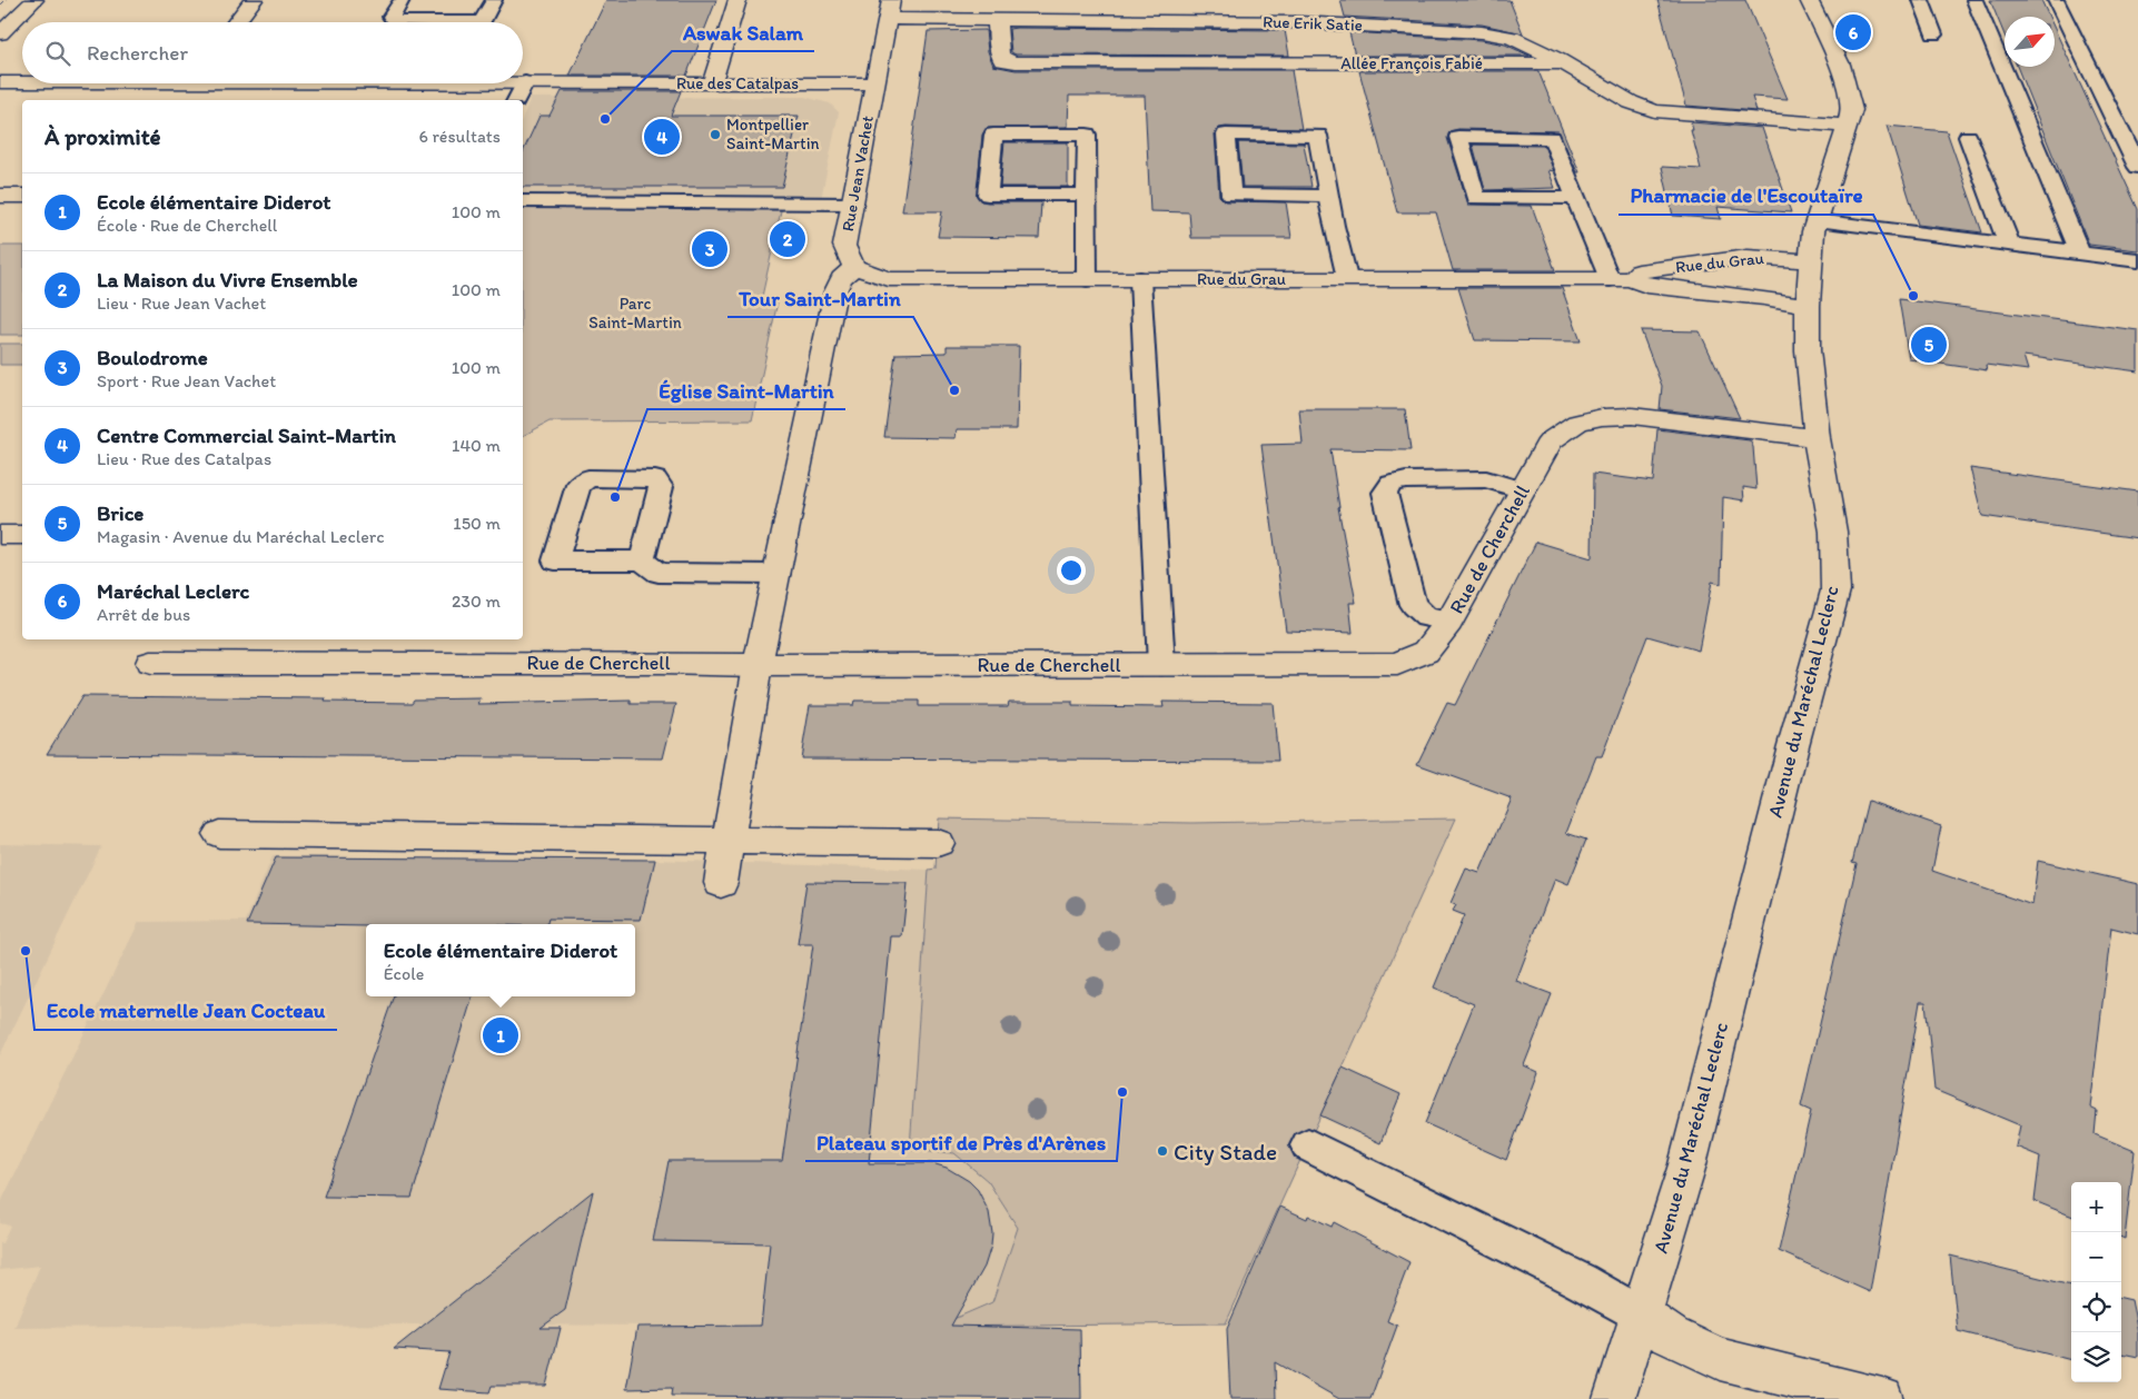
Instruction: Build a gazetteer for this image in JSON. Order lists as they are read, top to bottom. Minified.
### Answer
{"streets":{"street":["Rue Erik Satie","Allée François Fabié","Rue des Catalpas","Rue Jean Vachet","Rue du Grau","Rue de Cherchell","Avenue du Maréchal Leclerc"]},"crossings":[["Rue Erik Satie","Allée François Fabié"],["Rue Erik Satie","Rue Jean Vachet"],["Rue des Catalpas","Rue Jean Vachet"],["Rue Jean Vachet","Rue du Grau"],["Rue du Grau","Avenue du Maréchal Leclerc"],["Rue de Cherchell","Avenue du Maréchal Leclerc"]],"parks":["Parc Saint-Martin"],"places":["Aswak Salam","Montpellier Saint-Martin","Pharmacie de l'Escoutaïre","Tour Saint-Martin","Église Saint-Martin","Ecole maternelle Jean Cocteau","Plateau sportif de Près d'Arènes","City Stade"],"north":"top right","page":{"pins":["6","4","2","3","5","1"],"search":"Rechercher","heading":["À proximité","6 résultats"],"list":[{"mark":"1","name":"Ecole élémentaire Diderot","note":"École · Rue de Cherchell","value":"100 m"},{"mark":"2","name":"La Maison du Vivre Ensemble","note":"Lieu · Rue Jean Vachet","value":"100 m"},{"mark":"3","name":"Boulodrome","note":"Sport · Rue Jean Vachet","value":"100 m"},{"mark":"4","name":"Centre Commercial Saint-Martin","note":"Lieu · Rue des Catalpas","value":"140 m"},{"mark":"5","name":"Brice","note":"Magasin · Avenue du Maréchal Leclerc","value":"150 m"},{"mark":"6","name":"Maréchal Leclerc","note":"Arrêt de bus","value":"230 m"}],"popup":["Ecole élémentaire Diderot","École"],"map_buttons":["+","−"]}}
